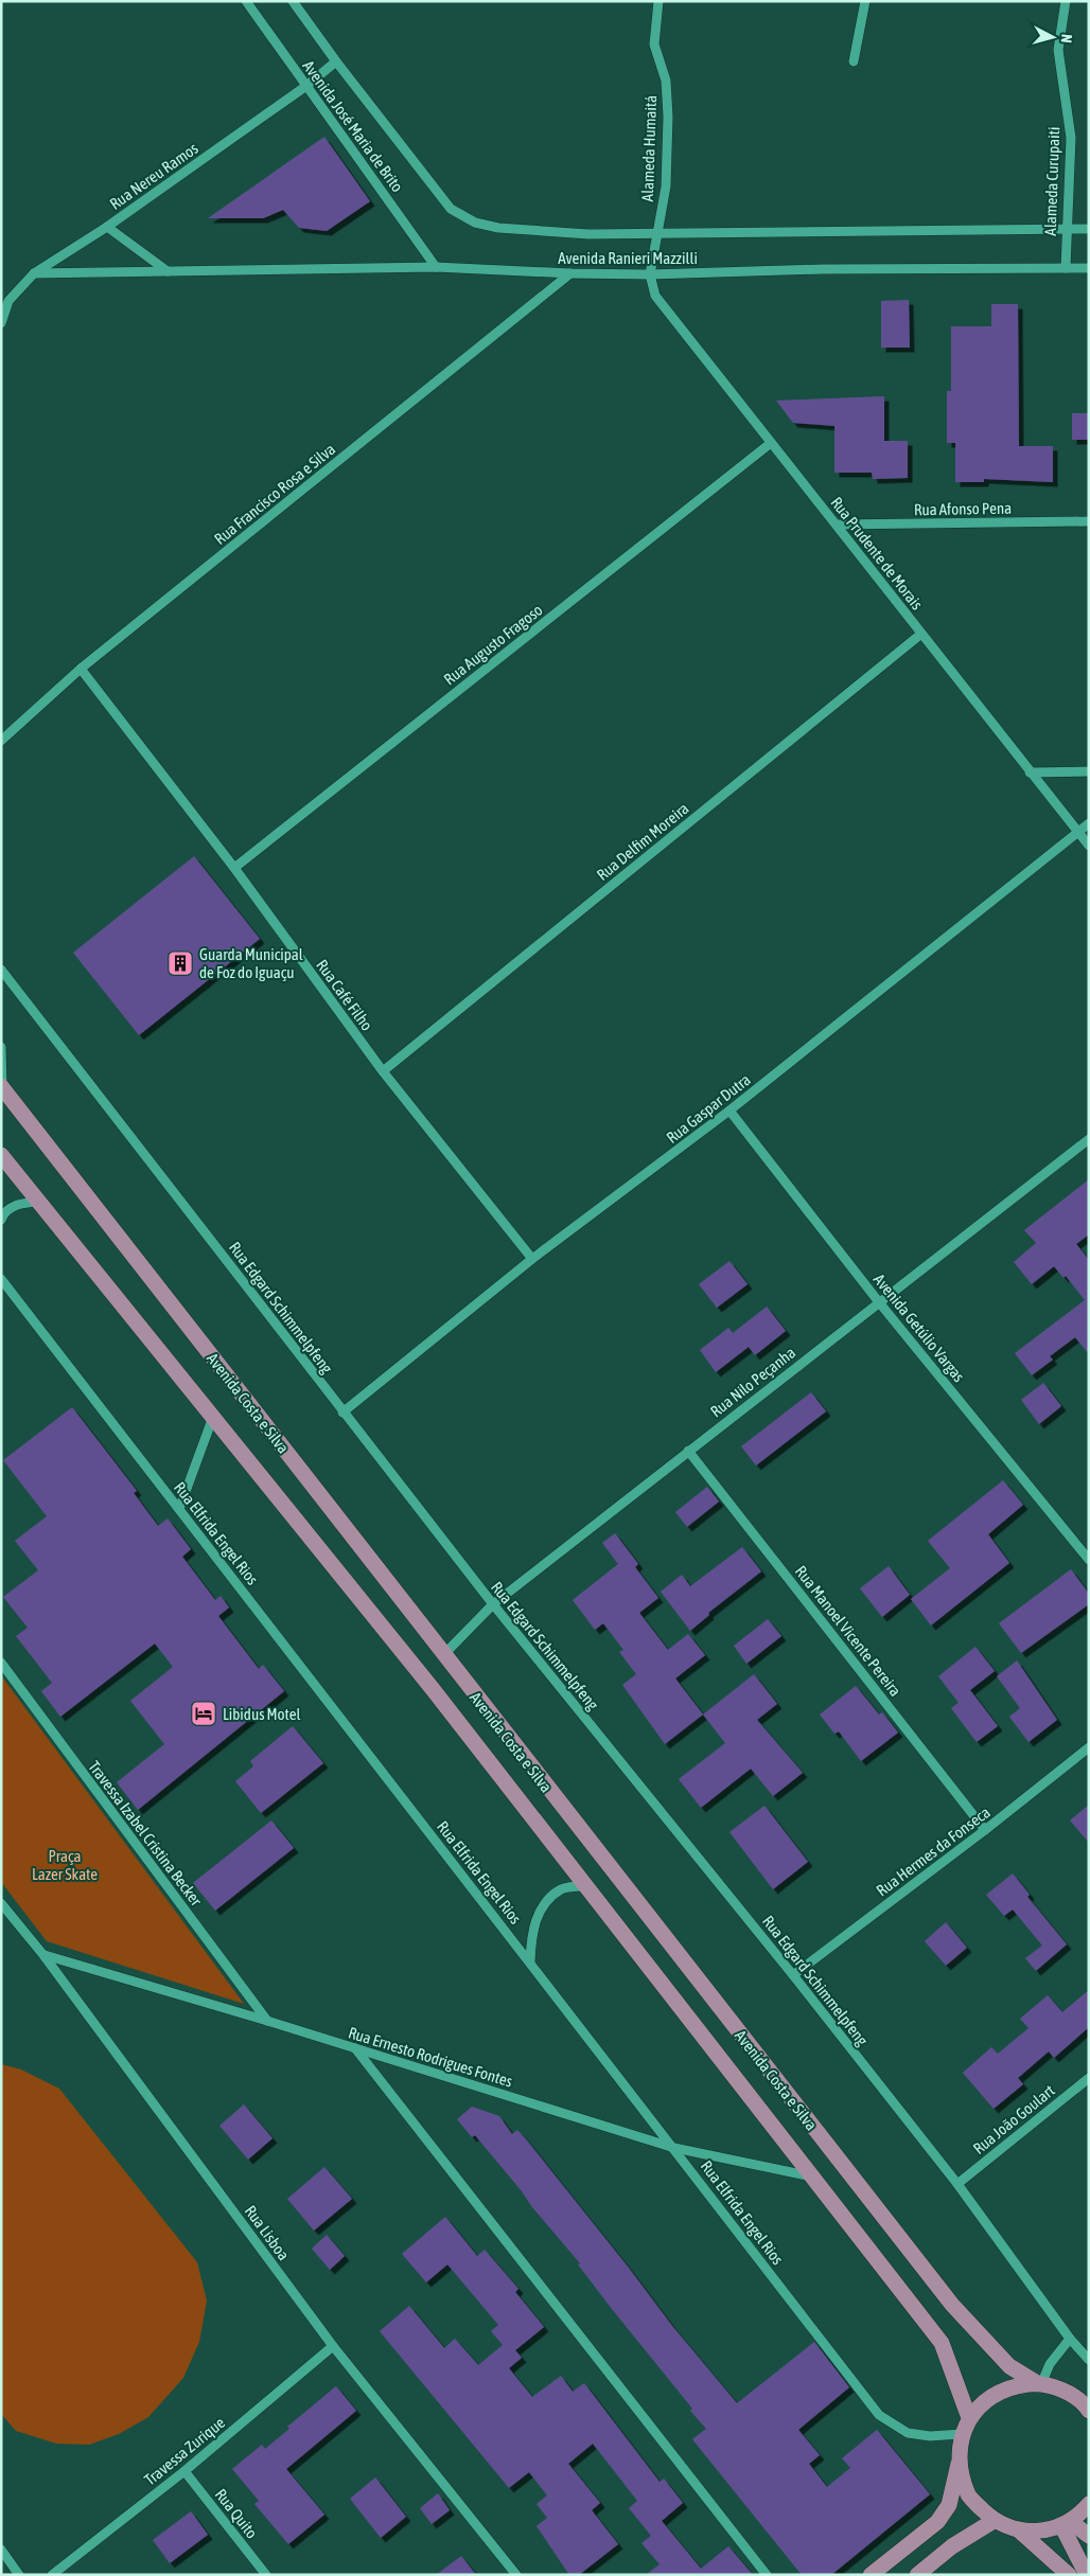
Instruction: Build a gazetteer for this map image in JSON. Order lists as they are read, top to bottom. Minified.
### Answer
{"streets":{"main road":["Avenida Costa e Silva"],"street":["Avenida José Maria de Brito","Alameda Humaitá","Rua Nereu Ramos","Alameda Curupaiti","Avenida Ranieri Mazzilli","Rua Francisco Rosa e Silva","Rua Afonso Pena","Rua Prudente de Morais","Rua Augusto Fragoso","Rua Delfim Moreira","Rua Café Filho","Rua Gaspar Dutra","Rua Edgard Schimmelpfeng","Avenida Getúlio Vargas","Rua Nilo Peçanha","Rua Elfrida Engel Rios","Rua Manoel Vicente Pereira","Travessa Izabel Cristina Becker","Rua Hermes da Fonseca","Rua Ernesto Rodrigues Fontes","Rua João Goulart","Rua Lisboa","Travessa Zurique","Rua Quito"]},"crossings":[["Avenida José Maria de Brito","Rua Nereu Ramos"],["Avenida José Maria de Brito","Avenida Ranieri Mazzilli"],["Alameda Humaitá","Avenida Ranieri Mazzilli"],["Alameda Humaitá","Rua Prudente de Morais"],["Rua Nereu Ramos","Avenida Ranieri Mazzilli"],["Alameda Curupaiti","Avenida Ranieri Mazzilli"],["Avenida Ranieri Mazzilli","Rua Francisco Rosa e Silva"],["Avenida Ranieri Mazzilli","Rua Prudente de Morais"],["Rua Francisco Rosa e Silva","Rua Café Filho"],["Rua Afonso Pena","Rua Prudente de Morais"],["Rua Prudente de Morais","Rua Augusto Fragoso"],["Rua Prudente de Morais","Rua Delfim Moreira"],["Rua Prudente de Morais","Rua Gaspar Dutra"],["Rua Augusto Fragoso","Rua Café Filho"],["Rua Delfim Moreira","Rua Café Filho"],["Rua Café Filho","Rua Gaspar Dutra"],["Rua Gaspar Dutra","Rua Edgard Schimmelpfeng"],["Rua Gaspar Dutra","Avenida Getúlio Vargas"],["Rua Edgard Schimmelpfeng","Rua Nilo Peçanha"],["Rua Edgard Schimmelpfeng","Rua Hermes da Fonseca"],["Rua Edgard Schimmelpfeng","Rua João Goulart"],["Avenida Getúlio Vargas","Rua Nilo Peçanha"],["Rua Nilo Peçanha","Avenida Costa e Silva"],["Rua Nilo Peçanha","Rua Manoel Vicente Pereira"],["Avenida Costa e Silva","Rua Elfrida Engel Rios"],["Avenida Costa e Silva","Rua Ernesto Rodrigues Fontes"],["Rua Elfrida Engel Rios","Rua Ernesto Rodrigues Fontes"],["Rua Manoel Vicente Pereira","Rua Hermes da Fonseca"],["Travessa Izabel Cristina Becker","Rua Ernesto Rodrigues Fontes"],["Rua Ernesto Rodrigues Fontes","Rua Lisboa"],["Rua Lisboa","Travessa Zurique"],["Travessa Zurique","Rua Quito"]],"parks":["Praça Lazer Skate"],"places":{"building":["Guarda Municipal de Foz do Iguaçu"],"hotel":["Libidus Motel"]},"north":"right"}
